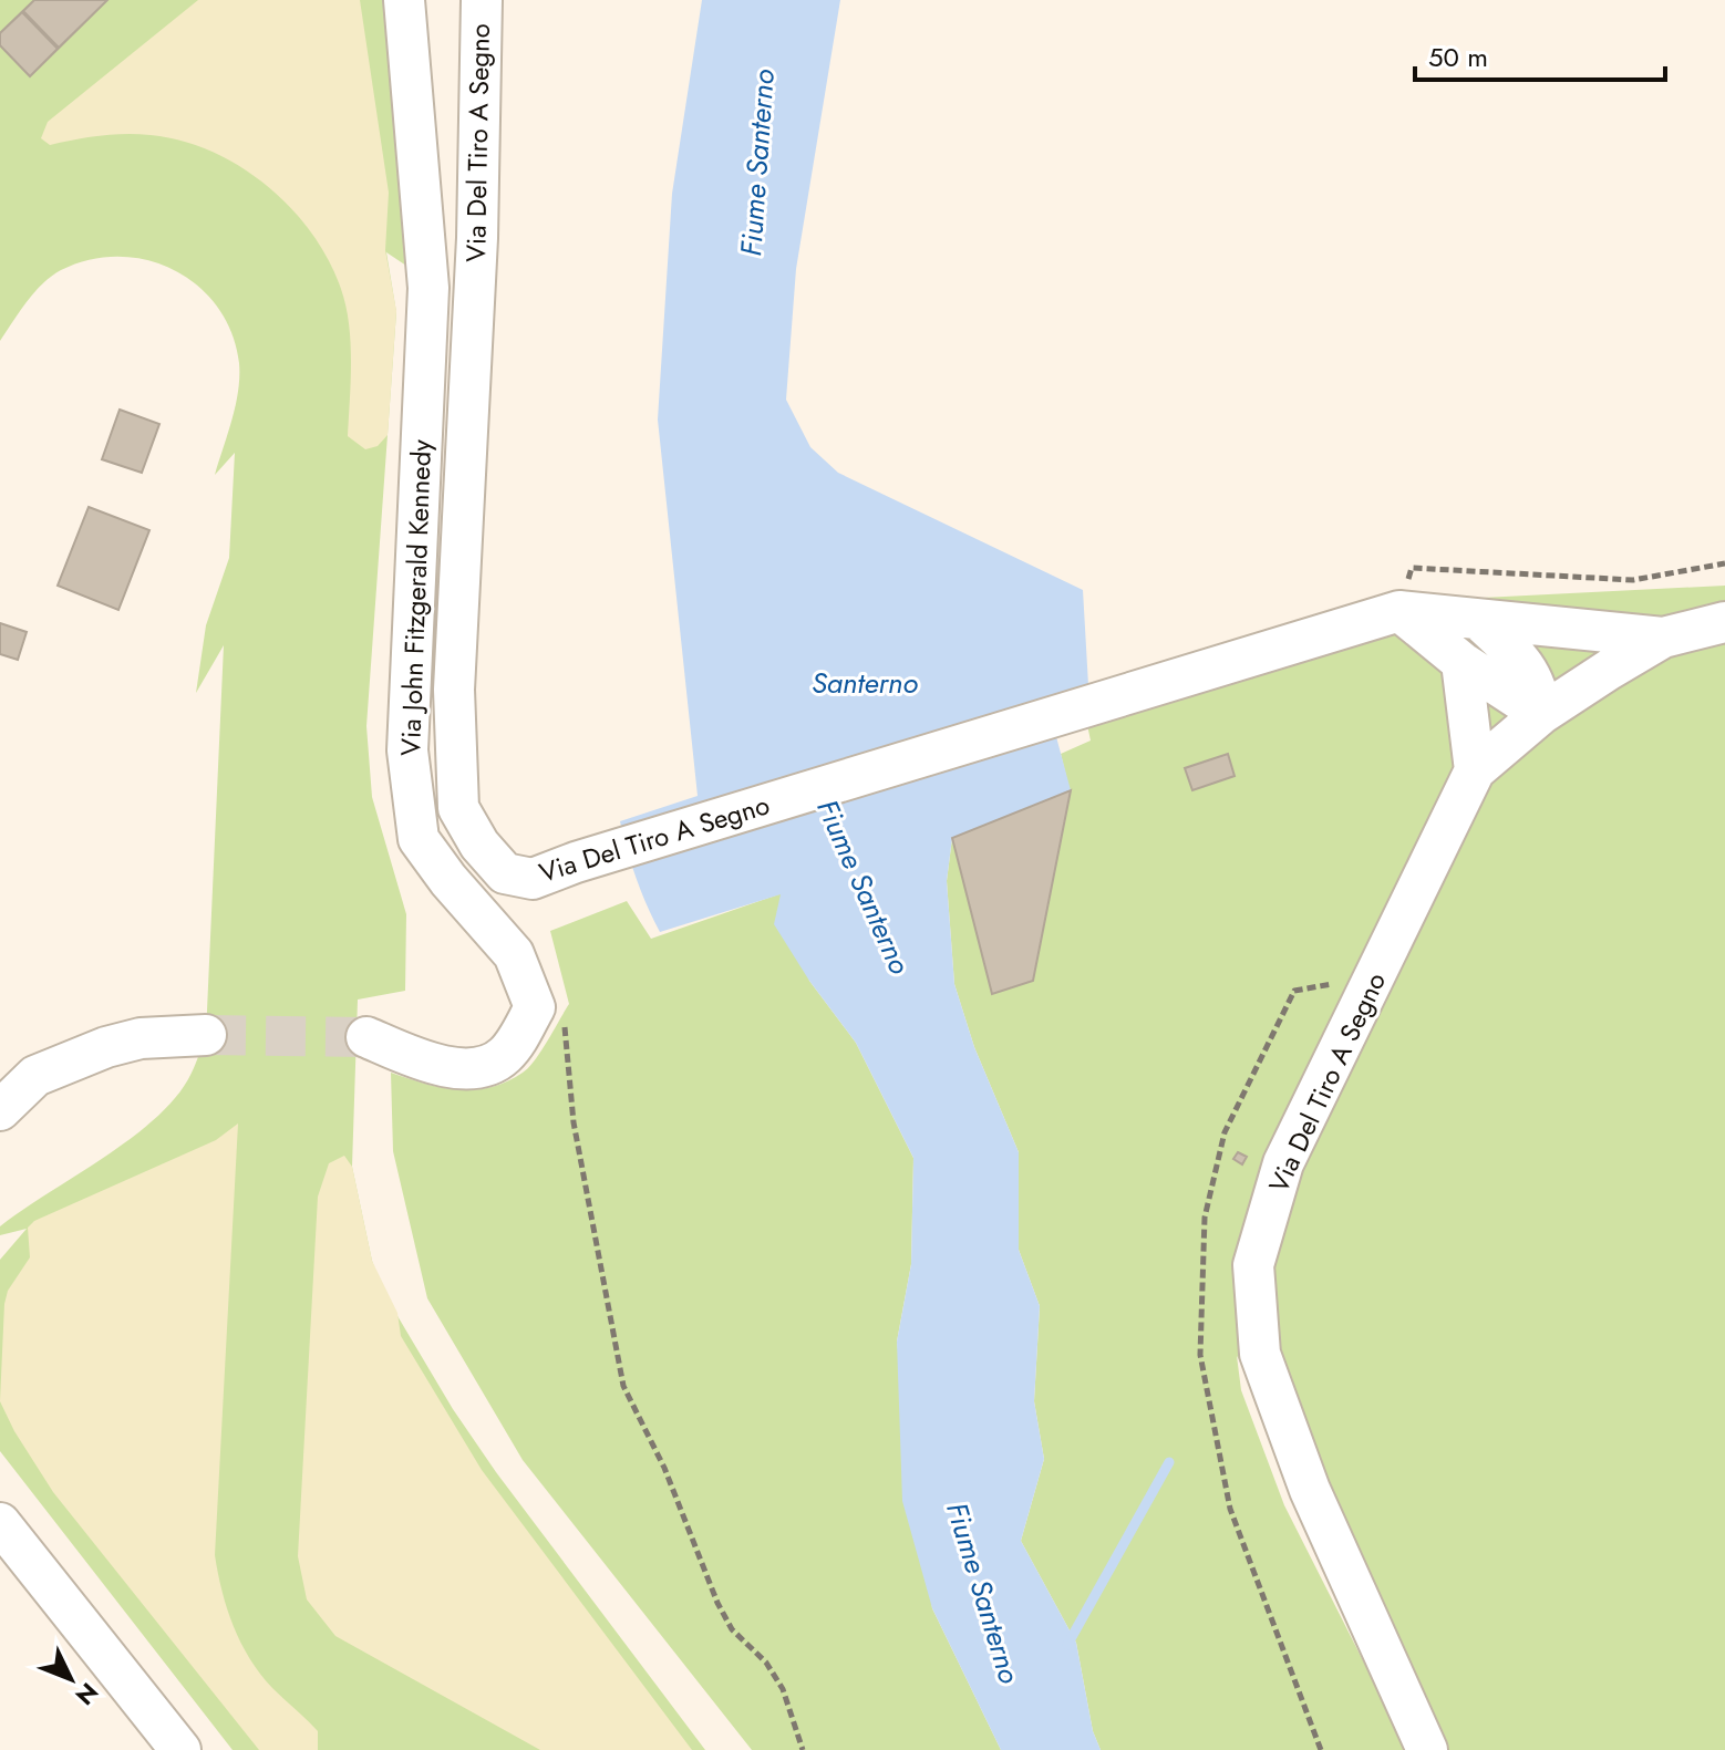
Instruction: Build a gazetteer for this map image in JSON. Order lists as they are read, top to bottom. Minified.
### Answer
{"streets":{"street":["Via Del Tiro A Segno","Via John Fitzgerald Kennedy"]},"water":["Fiume Santerno","Santerno"],"scale_bar":"50 m","north":"bottom right"}
